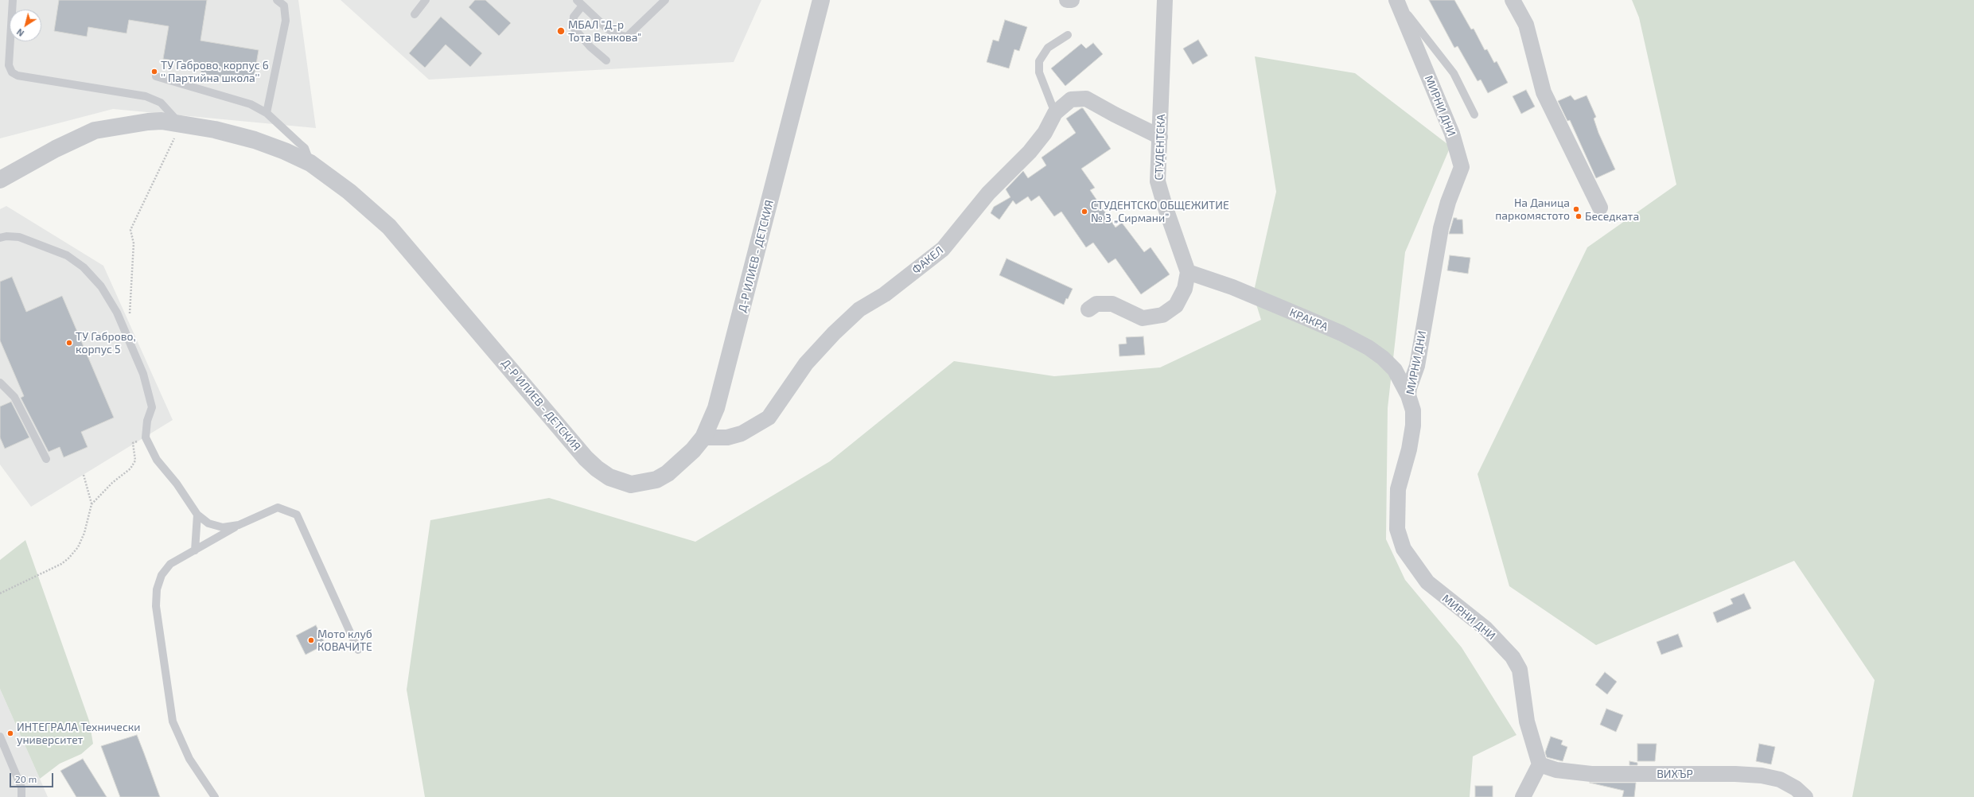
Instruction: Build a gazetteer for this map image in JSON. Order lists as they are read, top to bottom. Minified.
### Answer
{"streets":{"street":["МИРНИ ДНИ","СТУДЕНТСКА","Д-Р ИЛИЕВ - ДЕТСКИЯ","ФАКЕЛ","КРАКРА","ВИХЪР"]},"crossings":[["МИРНИ ДНИ","КРАКРА"],["МИРНИ ДНИ","ВИХЪР"],["СТУДЕНТСКА","ФАКЕЛ"],["СТУДЕНТСКА","КРАКРА"],["Д-Р ИЛИЕВ - ДЕТСКИЯ","ФАКЕЛ"]],"places":["МБАЛ \"Д-р Тота Венкова\"","ТУ Габрово, корпус 6 '' Партийна школа''","На Даница паркомястото","СТУДЕНТСКО ОБЩЕЖИТИЕ № 3 „Сирмани”","Беседката","ТУ Габрово, корпус 5","Мото клуб КОВАЧИТЕ","ИНТЕГРАЛА Технически университет"],"scale_bar":"20 m","north":"bottom left"}
